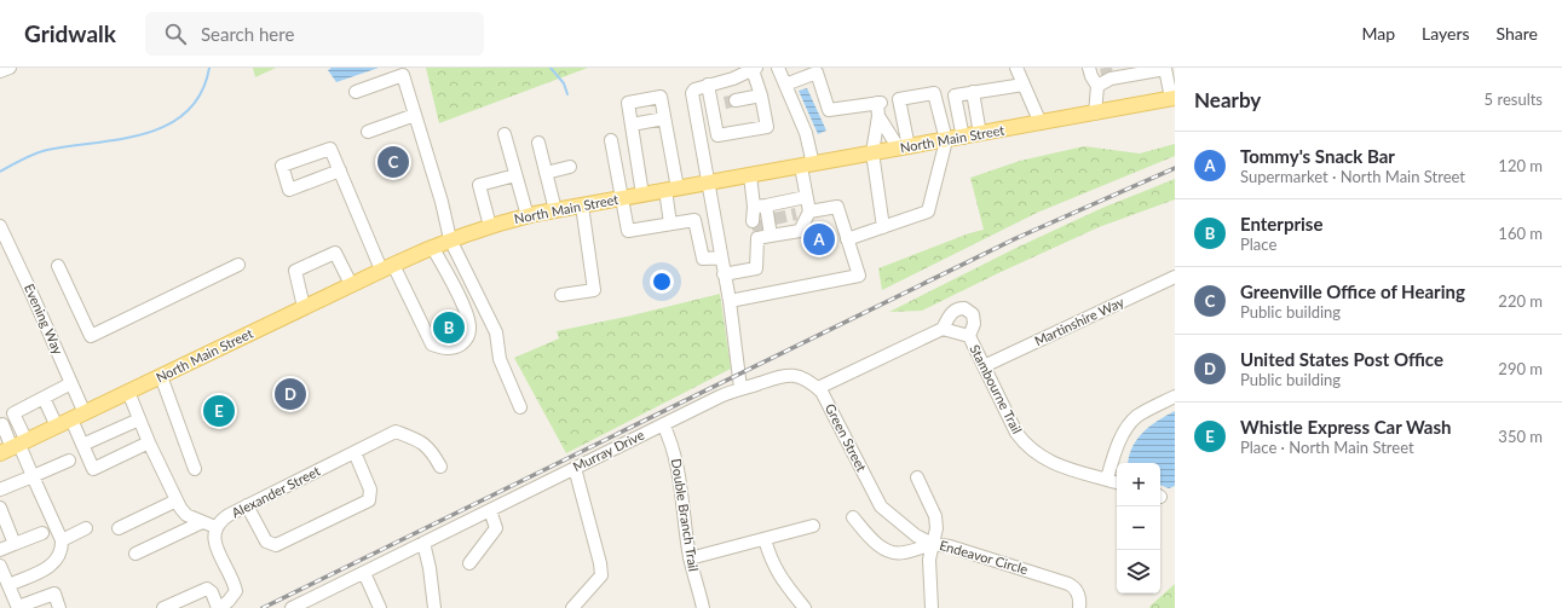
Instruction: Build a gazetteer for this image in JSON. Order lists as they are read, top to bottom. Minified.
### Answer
{"streets":{"main road":["North Main Street"],"street":["Evening Way","Martinshire Way","Stambourne Trail","Green Street","Murray Drive","Alexander Street","Double Branch Trail","Endeavor Circle"]},"crossings":[["North Main Street","Evening Way"],["Martinshire Way","Stambourne Trail"],["Green Street","Murray Drive"],["Green Street","Endeavor Circle"],["Murray Drive","Double Branch Trail"]],"page":{"header":"Gridwalk","search":"Search here","nav":["Map","Layers","Share"],"heading":["Nearby","5 results"],"list":[{"mark":"A","name":"Tommy's Snack Bar","note":"Supermarket · North Main Street","value":"120 m"},{"mark":"B","name":"Enterprise","note":"Place","value":"160 m"},{"mark":"C","name":"Greenville Office of Hearing","note":"Public building","value":"220 m"},{"mark":"D","name":"United States Post Office","note":"Public building","value":"290 m"},{"mark":"E","name":"Whistle Express Car Wash","note":"Place · North Main Street","value":"350 m"}],"pins":["C","A","B","D","E"],"map_buttons":["+","−"]}}
